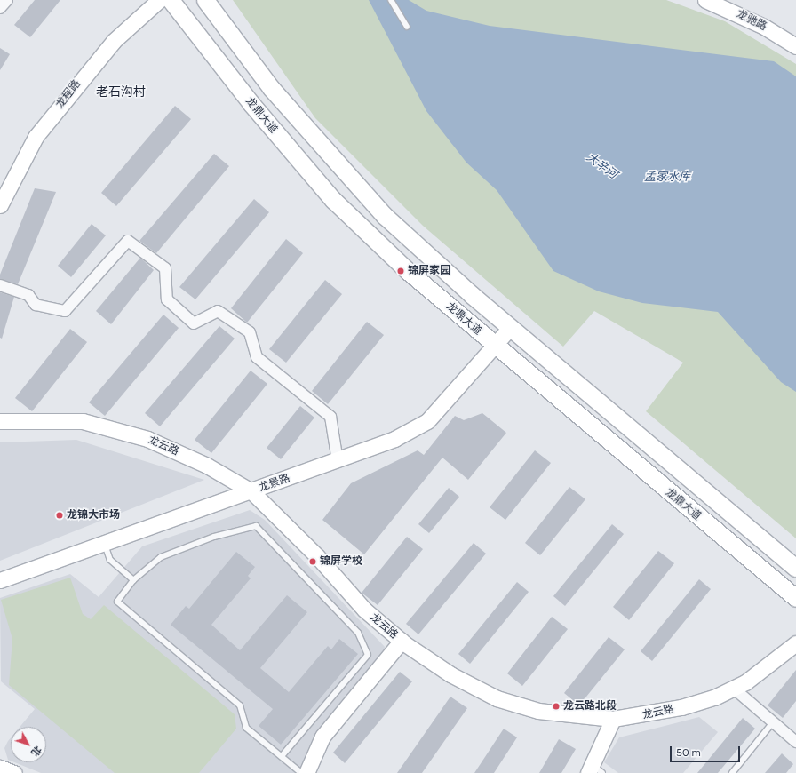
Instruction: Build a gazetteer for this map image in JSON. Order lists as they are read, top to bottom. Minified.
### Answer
{"streets":{"main road":["龙鼎大道"],"street":["龙驰路","龙程路","龙云路","龙景路"]},"crossings":[["龙鼎大道","龙景路"],["龙云路","龙景路"]],"districts":["老石沟村"],"water":["大辛河","孟家水库"],"places":["锦屏家园","龙锦大市场","锦屏学校","龙云路北段"],"scale_bar":"50 m","north":"bottom right"}
